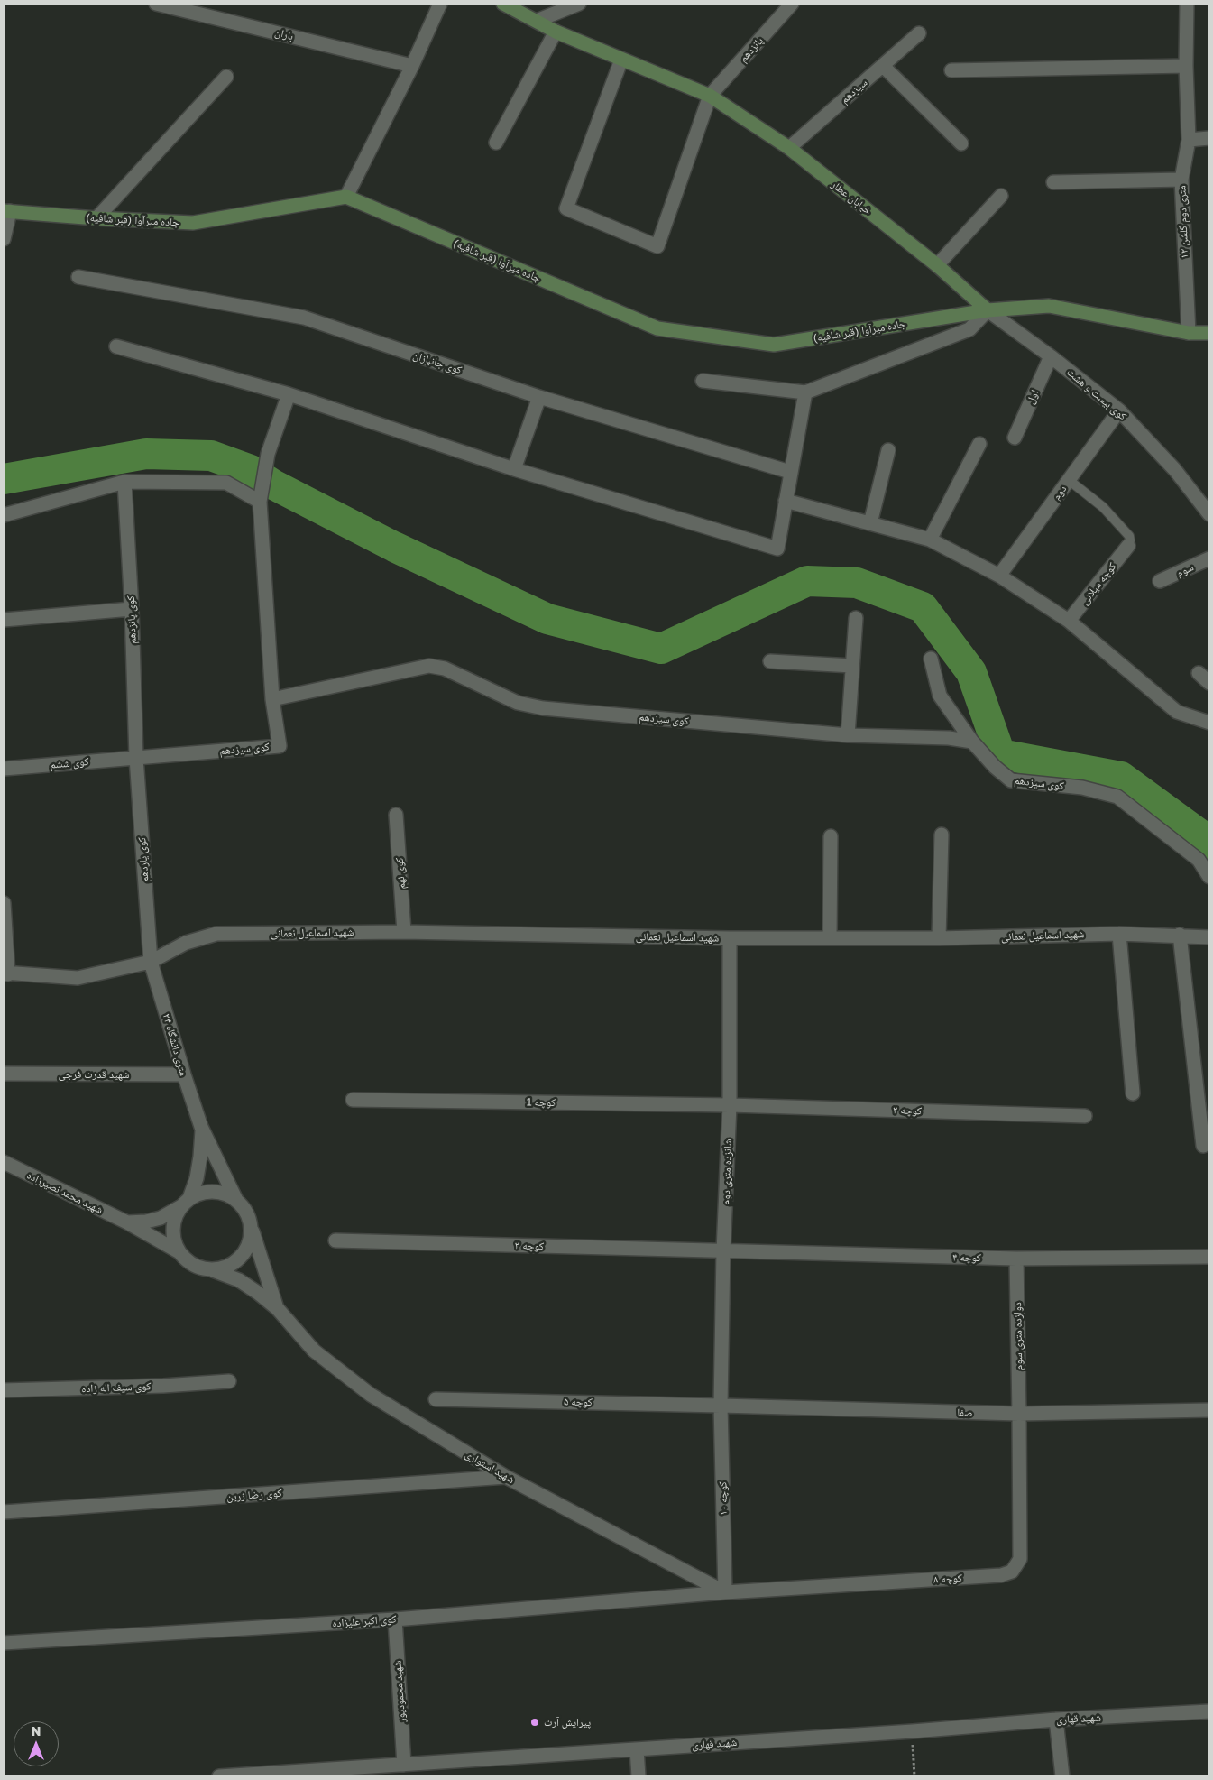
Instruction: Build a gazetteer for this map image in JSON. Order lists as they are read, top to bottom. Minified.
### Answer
{"streets":{"street":["باران","پانزدهم","سیزدهم","خیابان عطار","جاده میرآوا (قبر شافیه)","۱۲ متری دوم گلشن","کوی جانبازان","کوی بیست و هشت","اول","دوم","سوم","کوچه میلانی","کوی پانزدهم","کوی سیزدهم","کوی ششم","کوی یازدهم","کوی نهم","شهید اسماعیل نعمانی","۲۴ متری دانشگاه","شهید قدرت فرجی","کوچه 1","کوچه ۲","شانزده متری دوم","شهید محمد نصیرزاده","کوچه ۳","کوچه ۴","دوازده متری سوم","کوی سیف اله زاده","کوچه ۵","صفا","شهید استواری","کوی رضا زرین","کوچه ۱۰","کوچه ۸","کوی اکبر علیزاده","شهید محمودپور","شهید قهاری"]},"crossings":[["پانزدهم","خیابان عطار"],["سیزدهم","خیابان عطار"],["خیابان عطار","جاده میرآوا (قبر شافیه)"],["خیابان عطار","کوی بیست و هشت"],["جاده میرآوا (قبر شافیه)","کوی بیست و هشت"],["کوی بیست و هشت","اول"],["کوی بیست و هشت","دوم"],["کوی پانزدهم","کوی سیزدهم"],["کوی پانزدهم","کوی ششم"],["کوی پانزدهم","کوی یازدهم"],["کوی سیزدهم","کوی ششم"],["کوی سیزدهم","کوی یازدهم"],["کوی ششم","کوی یازدهم"],["کوی یازدهم","شهید اسماعیل نعمانی"],["کوی یازدهم","۲۴ متری دانشگاه"],["کوی نهم","شهید اسماعیل نعمانی"],["شهید اسماعیل نعمانی","۲۴ متری دانشگاه"],["شهید اسماعیل نعمانی","شانزده متری دوم"],["۲۴ متری دانشگاه","شهید قدرت فرجی"],["۲۴ متری دانشگاه","شهید محمد نصیرزاده"],["۲۴ متری دانشگاه","شهید استواری"],["کوچه 1","کوچه ۲"],["کوچه 1","شانزده متری دوم"],["کوچه ۲","شانزده متری دوم"],["شانزده متری دوم","کوچه ۳"],["شانزده متری دوم","کوچه ۴"],["شانزده متری دوم","کوچه ۵"],["شانزده متری دوم","صفا"],["شانزده متری دوم","کوچه ۱۰"],["شهید محمد نصیرزاده","شهید استواری"],["کوچه ۳","کوچه ۴"],["کوچه ۴","دوازده متری سوم"],["دوازده متری سوم","صفا"],["دوازده متری سوم","کوچه ۸"],["کوچه ۵","صفا"],["کوچه ۵","کوچه ۱۰"],["صفا","کوچه ۱۰"],["صفا","کوچه ۸"],["شهید استواری","کوی رضا زرین"],["شهید استواری","کوچه ۱۰"],["شهید استواری","کوچه ۸"],["شهید استواری","کوی اکبر علیزاده"],["کوچه ۱۰","کوچه ۸"],["کوچه ۱۰","کوی اکبر علیزاده"],["کوچه ۸","کوی اکبر علیزاده"],["کوی اکبر علیزاده","شهید محمودپور"],["شهید محمودپور","شهید قهاری"]],"places":["پیرایش آرت"],"north":"top"}
